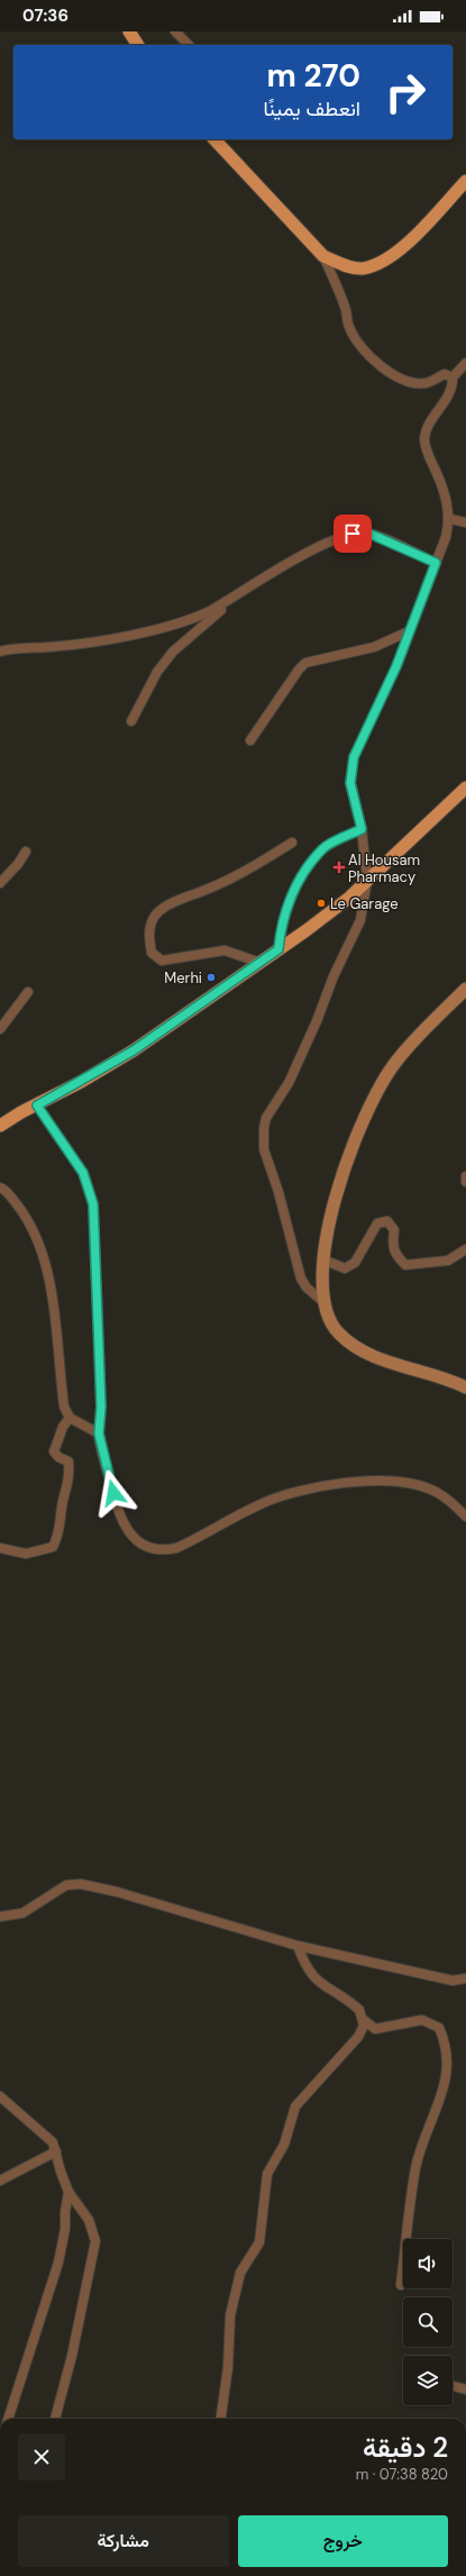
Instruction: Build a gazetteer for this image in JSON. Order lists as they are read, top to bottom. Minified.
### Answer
{"places":{"health":["Al Housam Pharmacy"],"other":["Le Garage","Merhi"]},"page":{"status":"07:36","turn":["270 m","انعطف يمينًا"],"heading":["2 دقيقة","820 m · 07:38"],"buttons":["خروج","مشاركة"]}}
